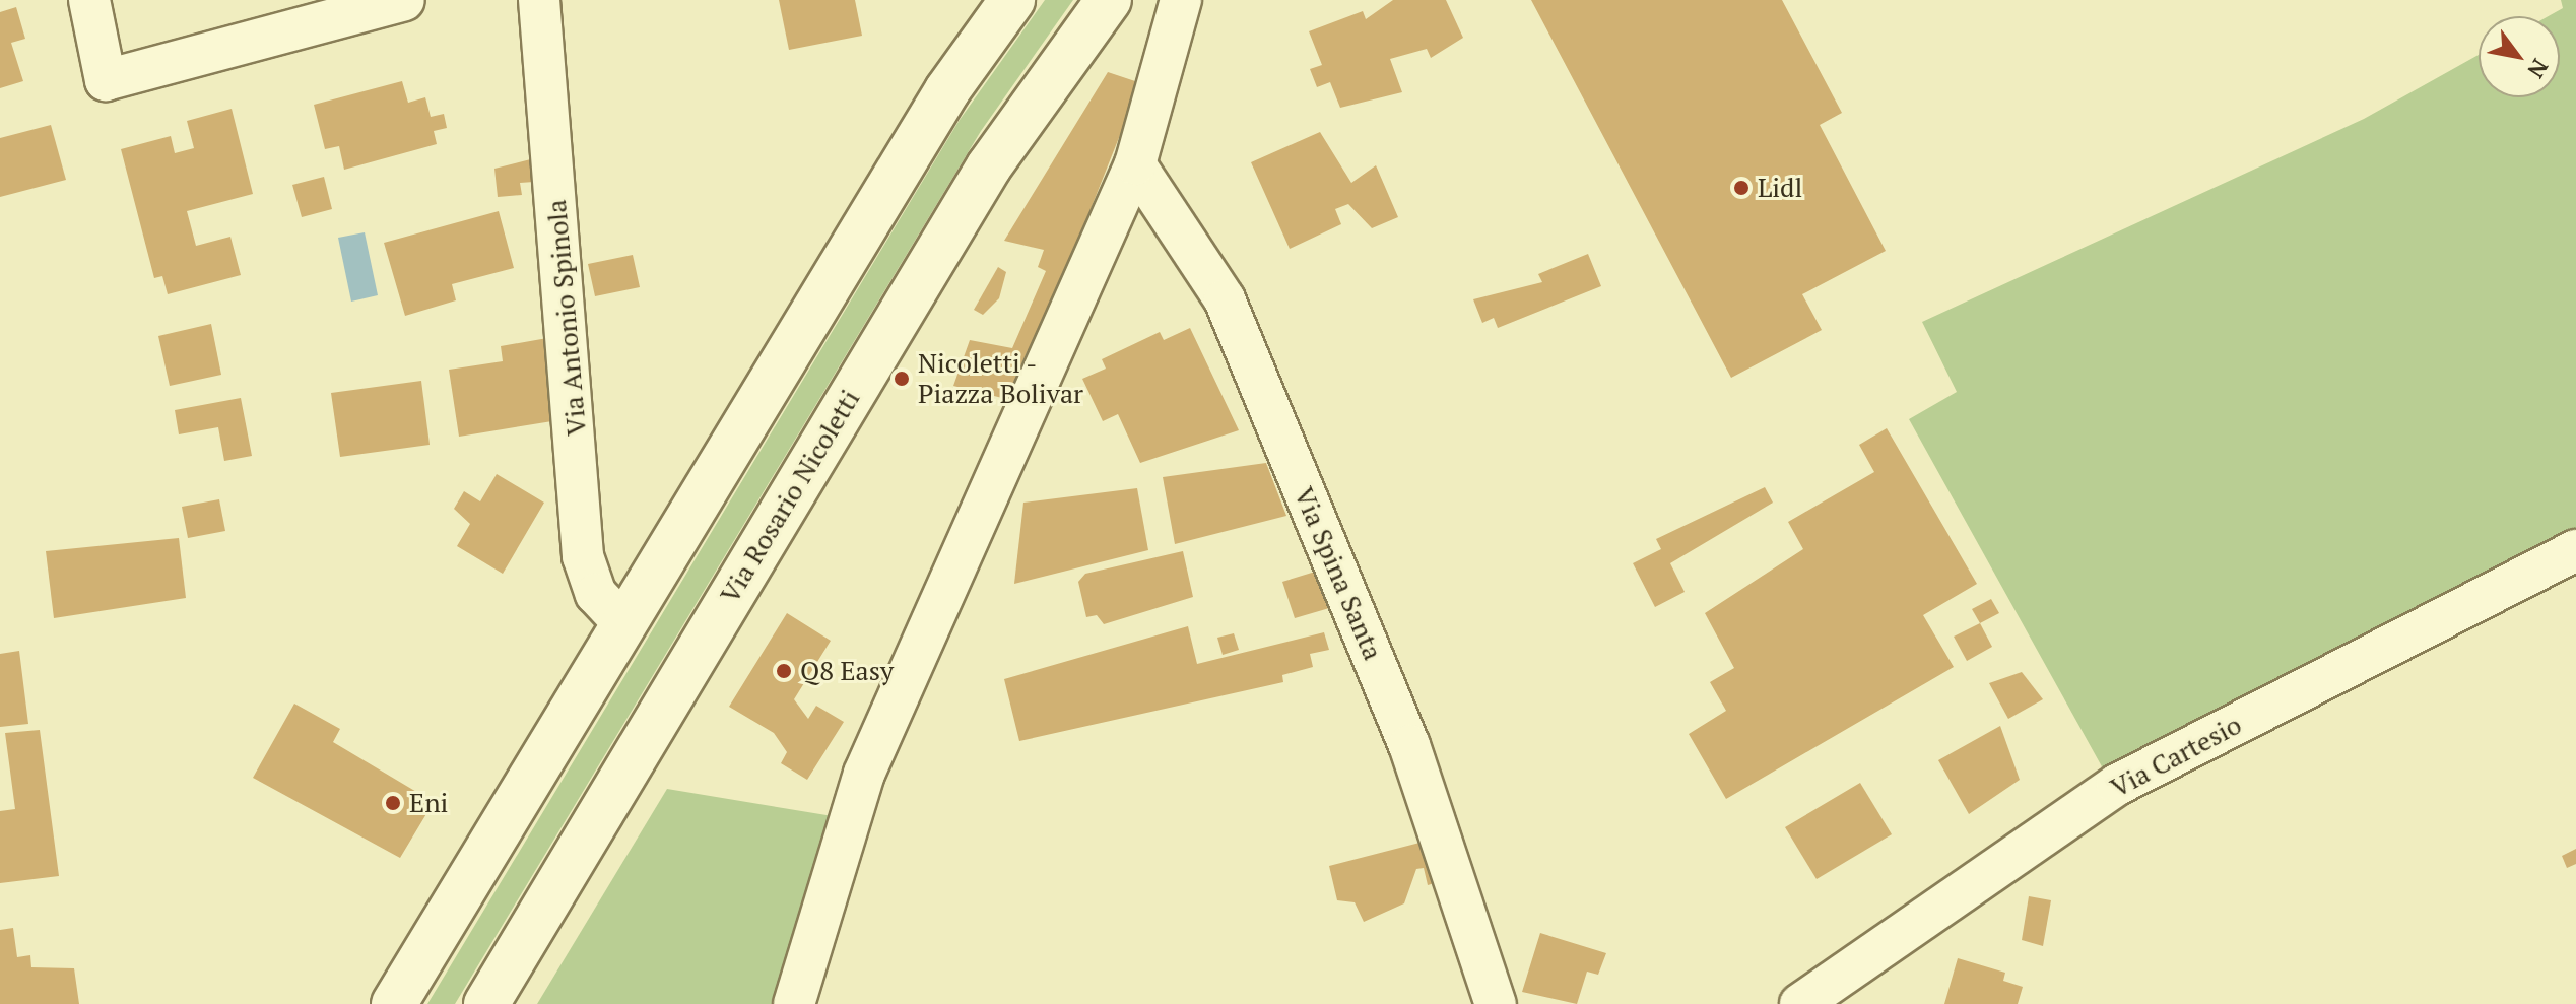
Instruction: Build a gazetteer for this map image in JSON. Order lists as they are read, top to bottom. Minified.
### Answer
{"streets":{"main road":["Via Rosario Nicoletti"],"street":["Via Antonio Spinola","Via Spina Santa","Via Cartesio"]},"places":["Lidl","Nicoletti - Piazza Bolivar","Q8 Easy","Eni"],"north":"bottom right"}
